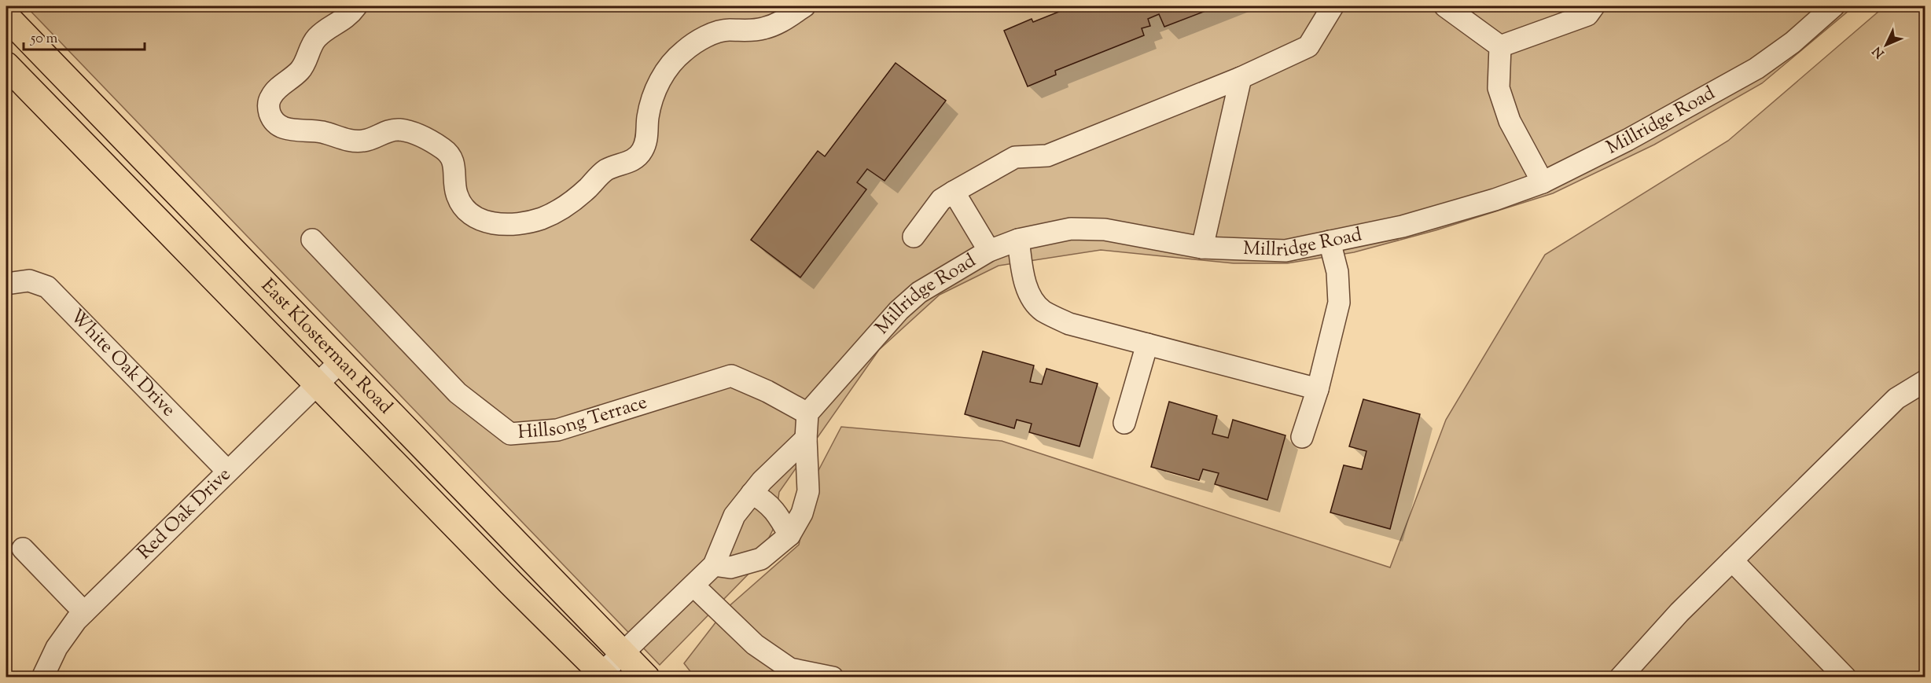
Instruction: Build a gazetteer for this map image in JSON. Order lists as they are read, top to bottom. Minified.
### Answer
{"streets":{"main road":["East Klosterman Road"],"street":["Millridge Road","White Oak Drive","Hillsong Terrace","Red Oak Drive"]},"crossings":[["Millridge Road","Hillsong Terrace"],["East Klosterman Road","Red Oak Drive"],["White Oak Drive","Red Oak Drive"]],"scale_bar":"50 m","north":"bottom left"}
